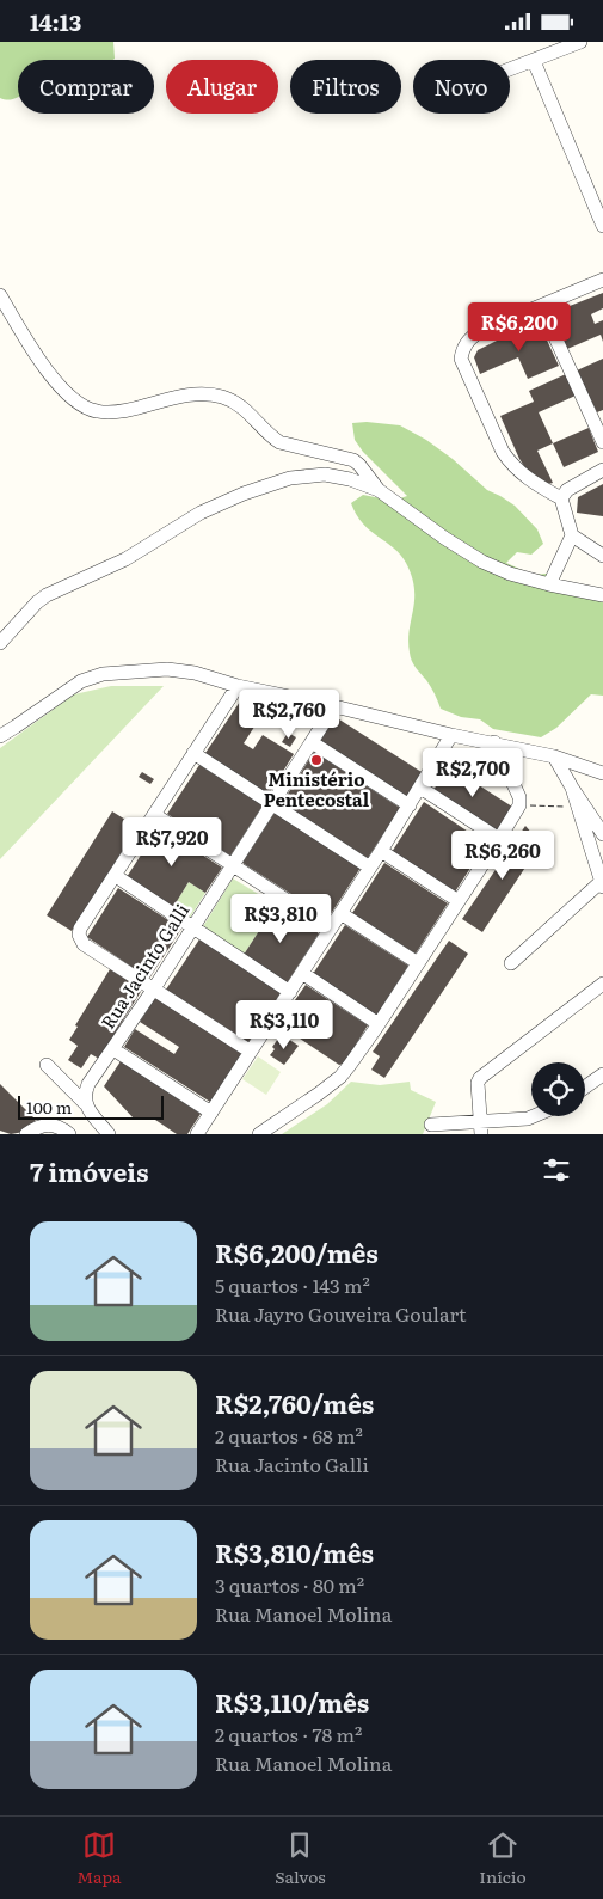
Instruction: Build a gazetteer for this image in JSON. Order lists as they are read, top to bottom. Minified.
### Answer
{"streets":{"street":["Rua Jacinto Galli"]},"places":["Ministério Pentecostal"],"scale_bar":"100 m","page":{"status":"14:13","chip":["Comprar","Alugar","Filtros","Novo"],"price":["R$6,200","R$2,760","R$2,700","R$7,920","R$6,260","R$3,810","R$3,110"],"scale":"100 m","heading":"7 imóveis","list":[{"name":"R$6,200/mês","note":"5 quartos · 143 m² · Rua Jayro Gouveira Goulart"},{"name":"R$2,760/mês","note":"2 quartos · 68 m² · Rua Jacinto Galli"},{"name":"R$3,810/mês","note":"3 quartos · 80 m² · Rua Manoel Molina"},{"name":"R$3,110/mês","note":"2 quartos · 78 m² · Rua Manoel Molina"}],"tabs":["Mapa","Salvos","Início"]}}
